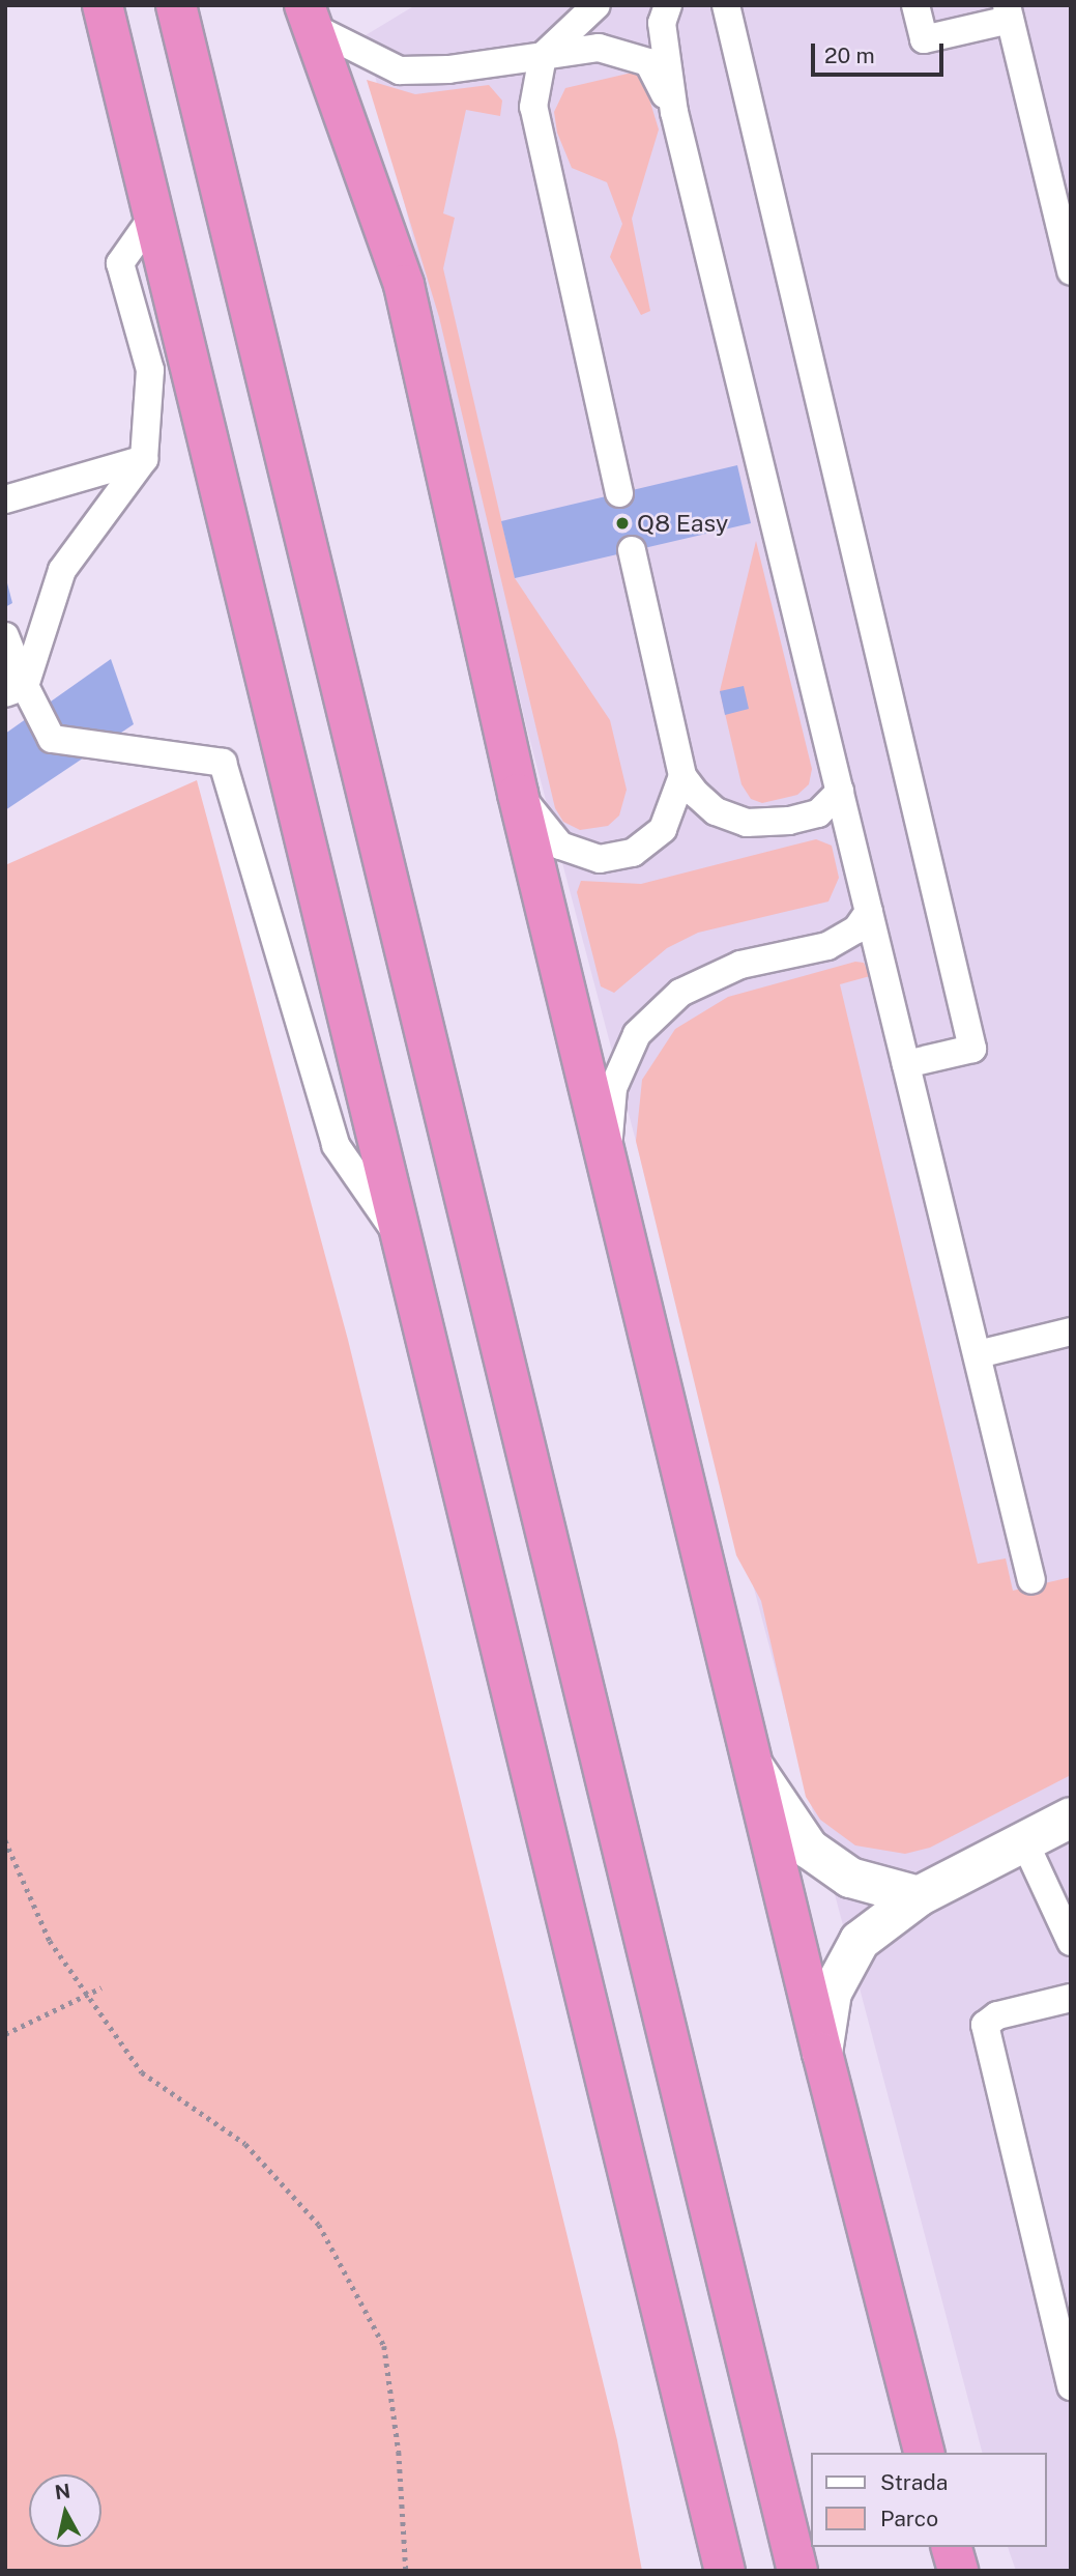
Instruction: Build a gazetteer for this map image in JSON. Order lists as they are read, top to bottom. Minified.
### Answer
{"places":["Q8 Easy"],"legend":["Strada","Parco"],"scale_bar":"20 m","north":"top"}
